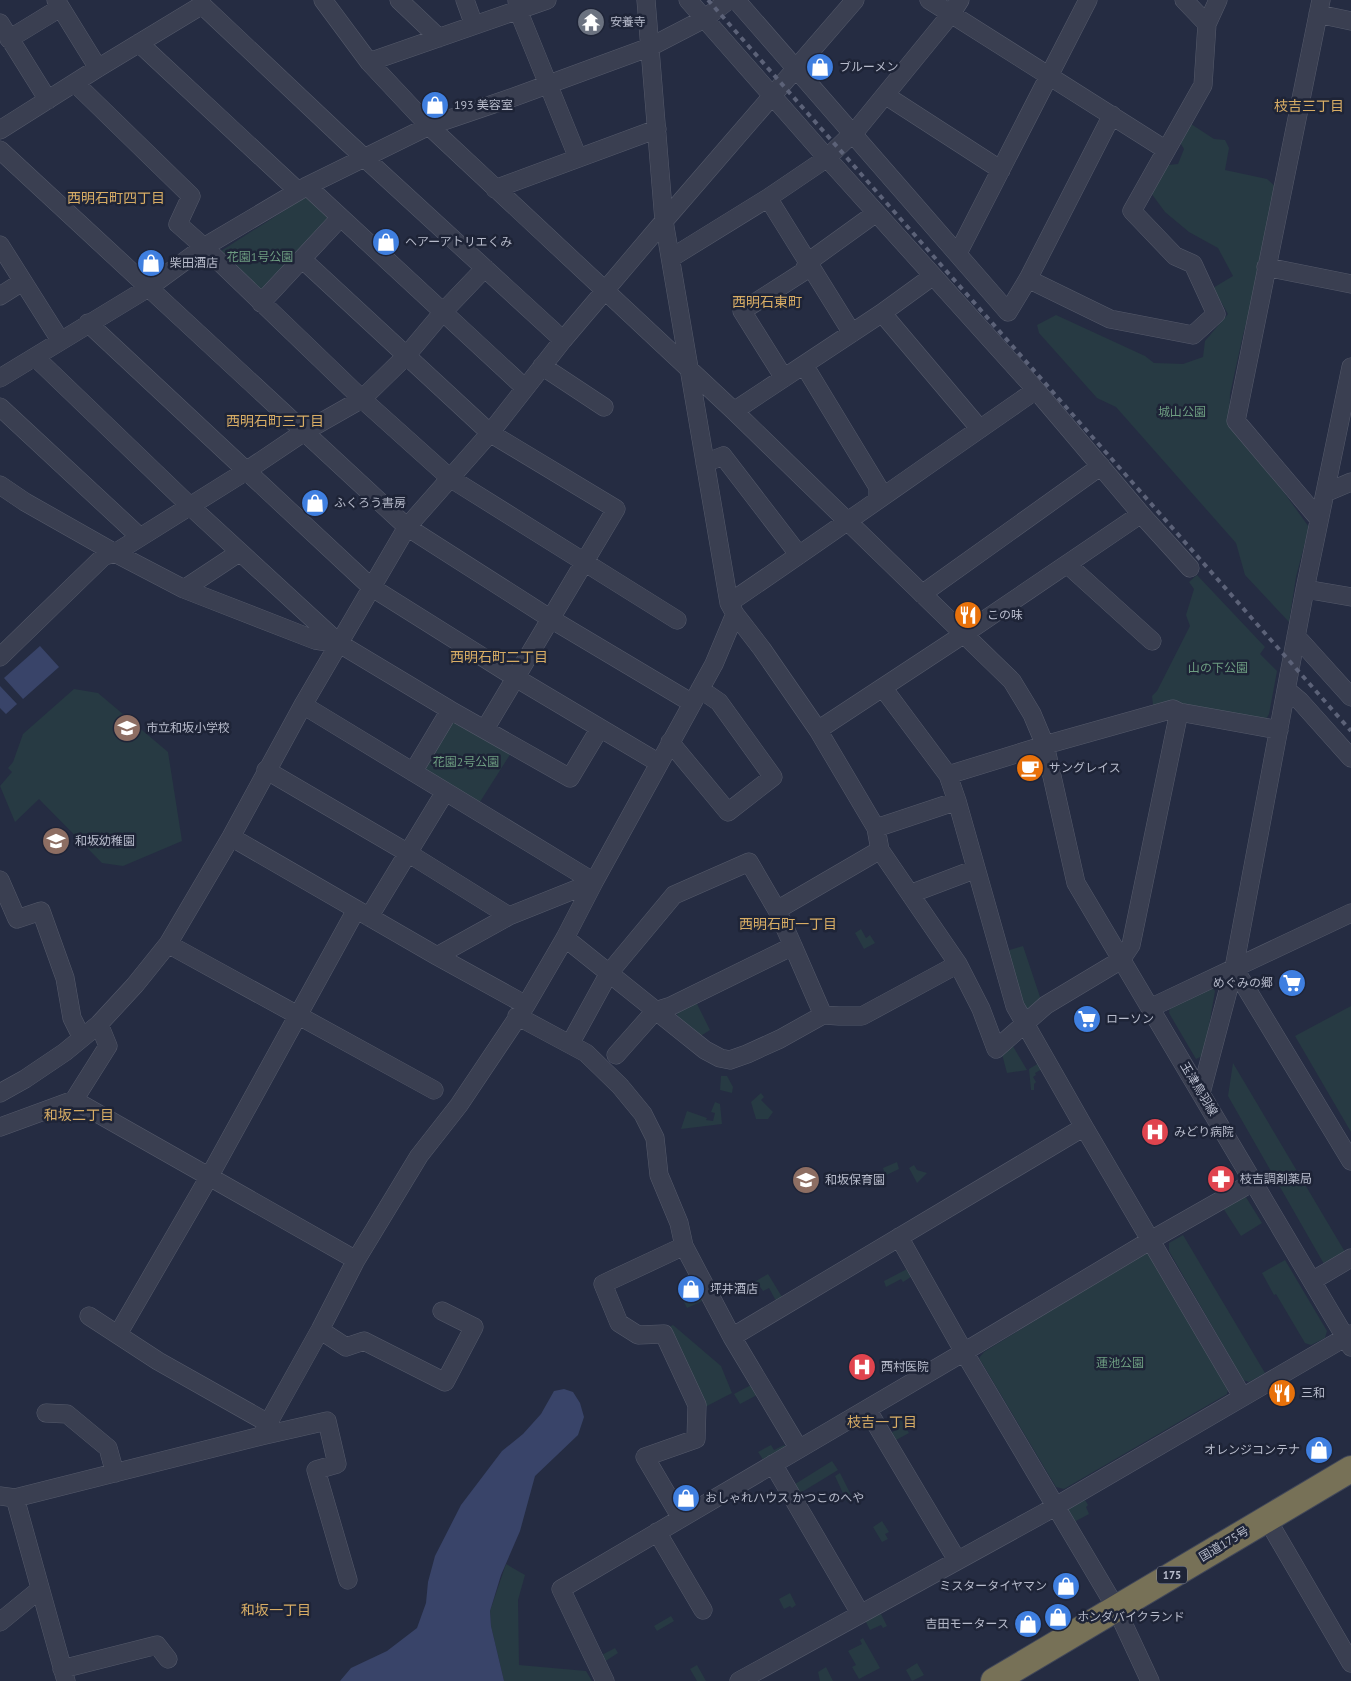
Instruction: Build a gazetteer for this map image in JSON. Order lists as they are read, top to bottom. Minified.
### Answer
{"streets":{"highway":["国道175号","175"],"street":["玉津鳥羽線"]},"districts":["枝吉三丁目","西明石町四丁目","西明石東町","西明石町三丁目","西明石町二丁目","西明石町一丁目","和坂二丁目","枝吉一丁目","和坂一丁目"],"parks":["花園1号公園","城山公園","山の下公園","花園2号公園","蓮池公園"],"places":{"temple":["安養寺"],"shop":["ブルーメン","193 美容室","ヘアーアトリエくみ","柴田酒店","ふくろう書房","坪井酒店","オレンジコンテナ","おしゃれハウス かつこのへや","ミスタータイヤマン","ホンダバイクランド","吉田モータース"],"restaurant":["この味","三和"],"school or university":["市立和坂小学校","和坂幼稚園","和坂保育園"],"cafe":["サングレイス"],"supermarket":["めぐみの郷","ローソン"],"hospital":["みどり病院","西村医院"],"pharmacy":["枝吉調剤薬局"]}}
